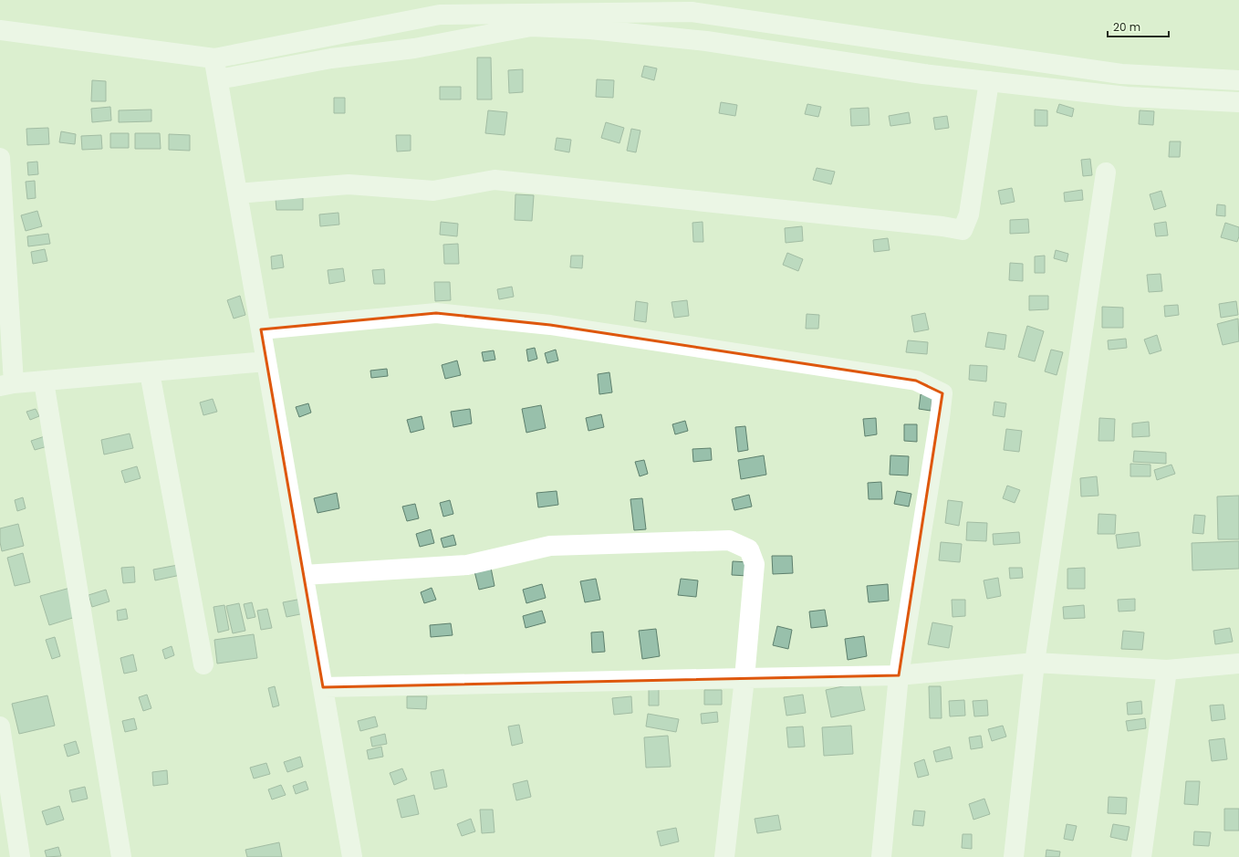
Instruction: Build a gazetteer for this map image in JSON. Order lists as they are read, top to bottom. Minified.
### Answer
{"scale_bar":"20 m"}
